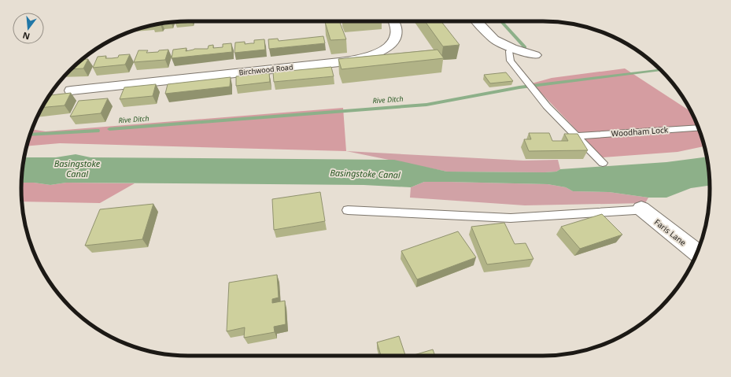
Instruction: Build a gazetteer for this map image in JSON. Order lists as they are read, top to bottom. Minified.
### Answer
{"streets":{"street":["Birchwood Road","Faris Lane"],"lane":["Woodham Lock"]},"water":["Rive Ditch","Basingstoke Canal"],"north":"bottom"}
